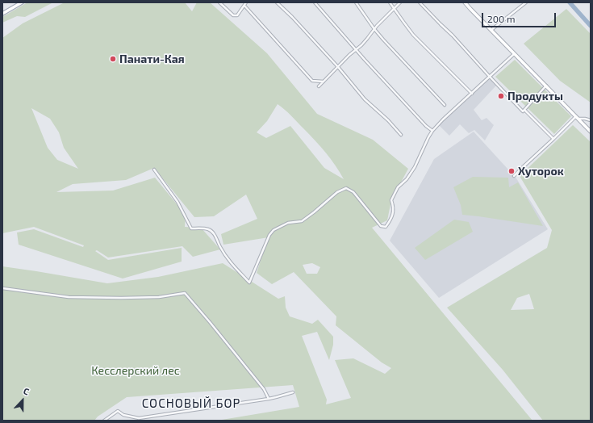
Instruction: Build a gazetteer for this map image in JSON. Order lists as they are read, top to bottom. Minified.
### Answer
{"districts":["СОСНОВЫЙ БОР"],"parks":["Кесслерский лес"],"places":["Панати-Кая","Продукты","Хуторок"],"scale_bar":"200 m","north":"top"}
